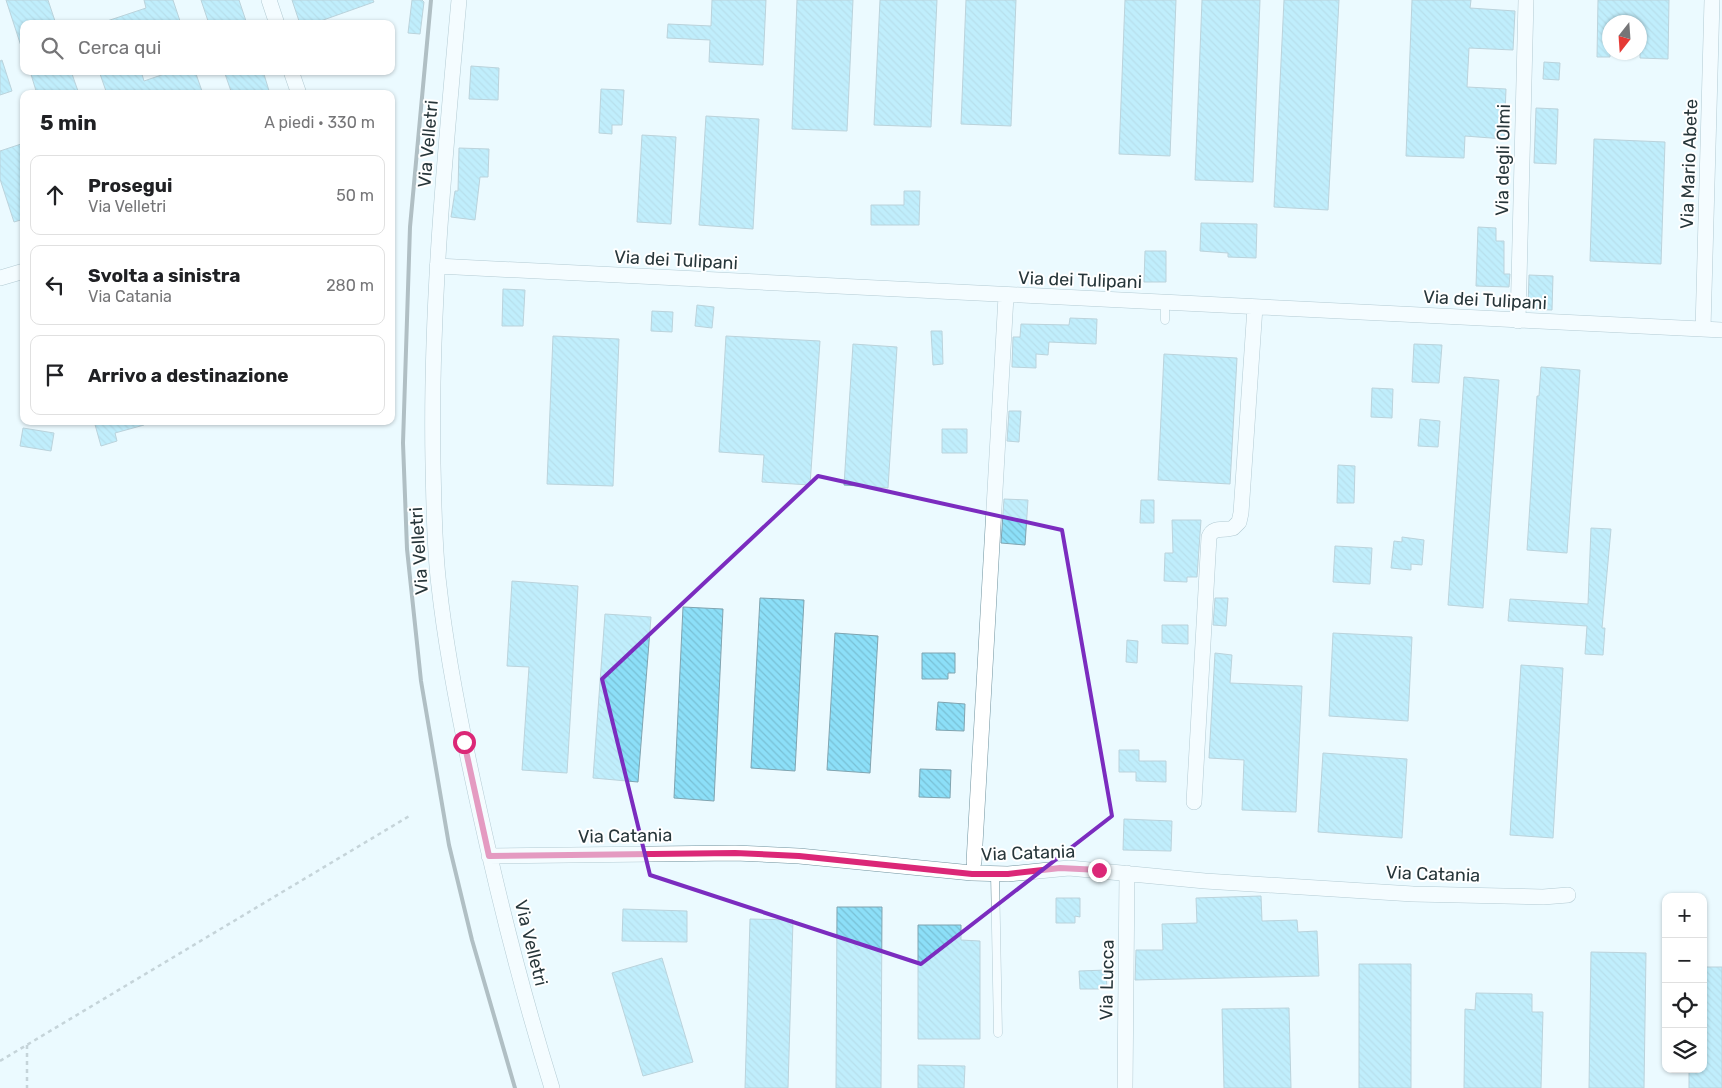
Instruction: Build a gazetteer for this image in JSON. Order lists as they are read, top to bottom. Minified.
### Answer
{"streets":{"street":["Via Velletri","Via degli Olmi","Via Mario Abete","Via dei Tulipani","Via Catania","Via Lucca"]},"crossings":[["Via Velletri","Via dei Tulipani"],["Via Velletri","Via Catania"],["Via degli Olmi","Via dei Tulipani"],["Via Mario Abete","Via dei Tulipani"],["Via Catania","Via Lucca"]],"north":"bottom","page":{"search":"Cerca qui","heading":["5 min","A piedi · 330 m"],"list":[["Prosegui","Via Velletri","50 m"],["Svolta a sinistra","Via Catania","280 m"],"Arrivo a destinazione"],"map_buttons":["+","−"]}}
